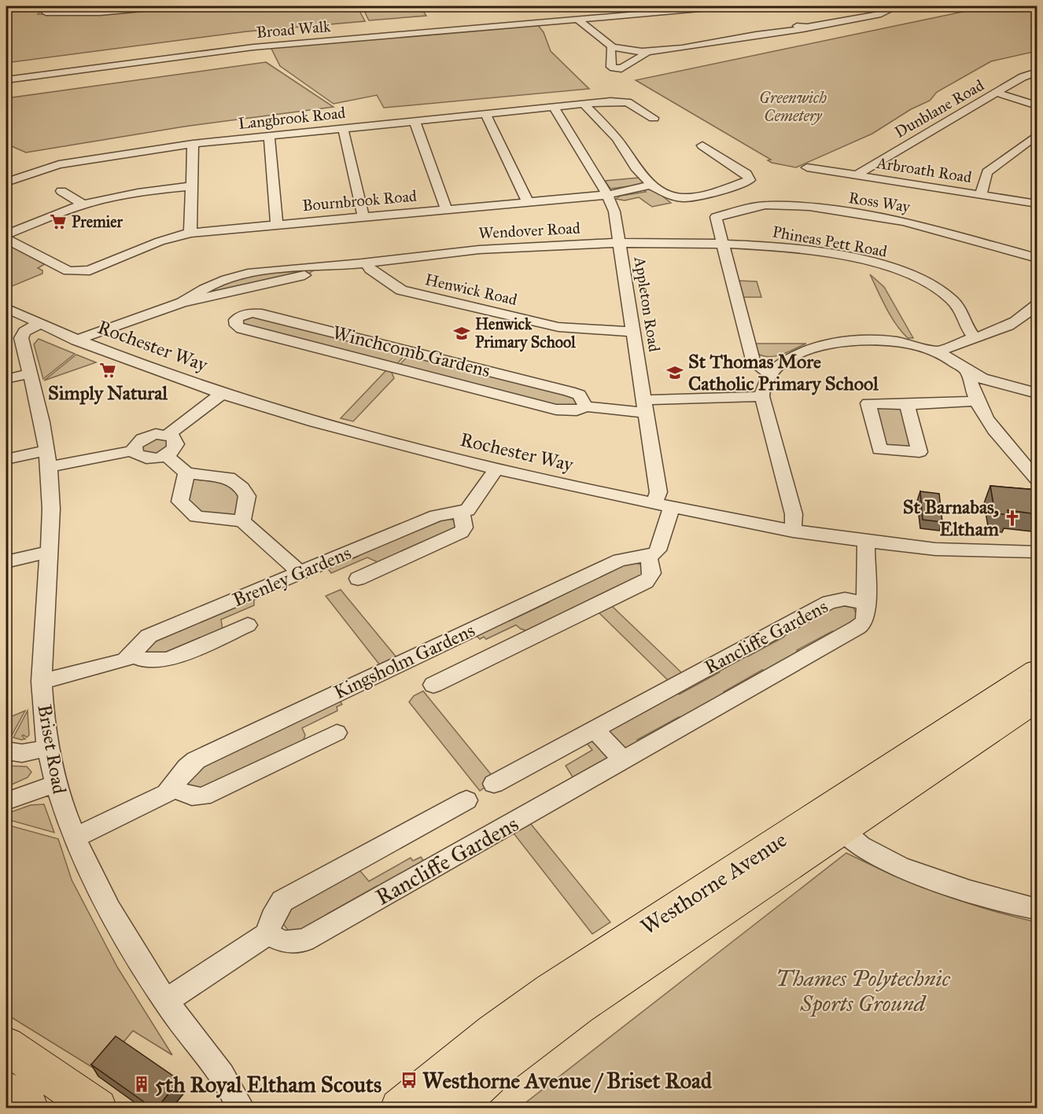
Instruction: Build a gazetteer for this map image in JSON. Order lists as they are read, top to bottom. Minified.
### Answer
{"streets":{"highway":["Westhorne Avenue"],"street":["Broad Walk","Dunblane Road","Langbrook Road","Arbroath Road","Bournbrook Road","Ross Way","Wendover Road","Phineas Pett Road","Henwick Road","Appleton Road","Rochester Way","Winchcomb Gardens","Brenley Gardens","Rancliffe Gardens","Kingsholm Gardens","Briset Road"]},"crossings":[["Dunblane Road","Arbroath Road"],["Langbrook Road","Appleton Road"],["Bournbrook Road","Appleton Road"],["Ross Way","Wendover Road"],["Ross Way","Phineas Pett Road"],["Wendover Road","Phineas Pett Road"],["Wendover Road","Henwick Road"],["Wendover Road","Appleton Road"],["Wendover Road","Rochester Way"],["Wendover Road","Winchcomb Gardens"],["Henwick Road","Appleton Road"],["Appleton Road","Rochester Way"],["Appleton Road","Winchcomb Gardens"],["Rochester Way","Rancliffe Gardens"],["Rochester Way","Briset Road"],["Brenley Gardens","Briset Road"],["Kingsholm Gardens","Briset Road"]],"parks":["Greenwich Cemetery","Thames Polytechnic Sports Ground"],"places":{"supermarket":["Premier","Simply Natural"],"school or university":["Henwick Primary School","St Thomas More Catholic Primary School"],"church":["St Barnabas, Eltham"],"bus stop":["Westhorne Avenue / Briset Road"],"building":["5th Royal Eltham Scouts"]}}
